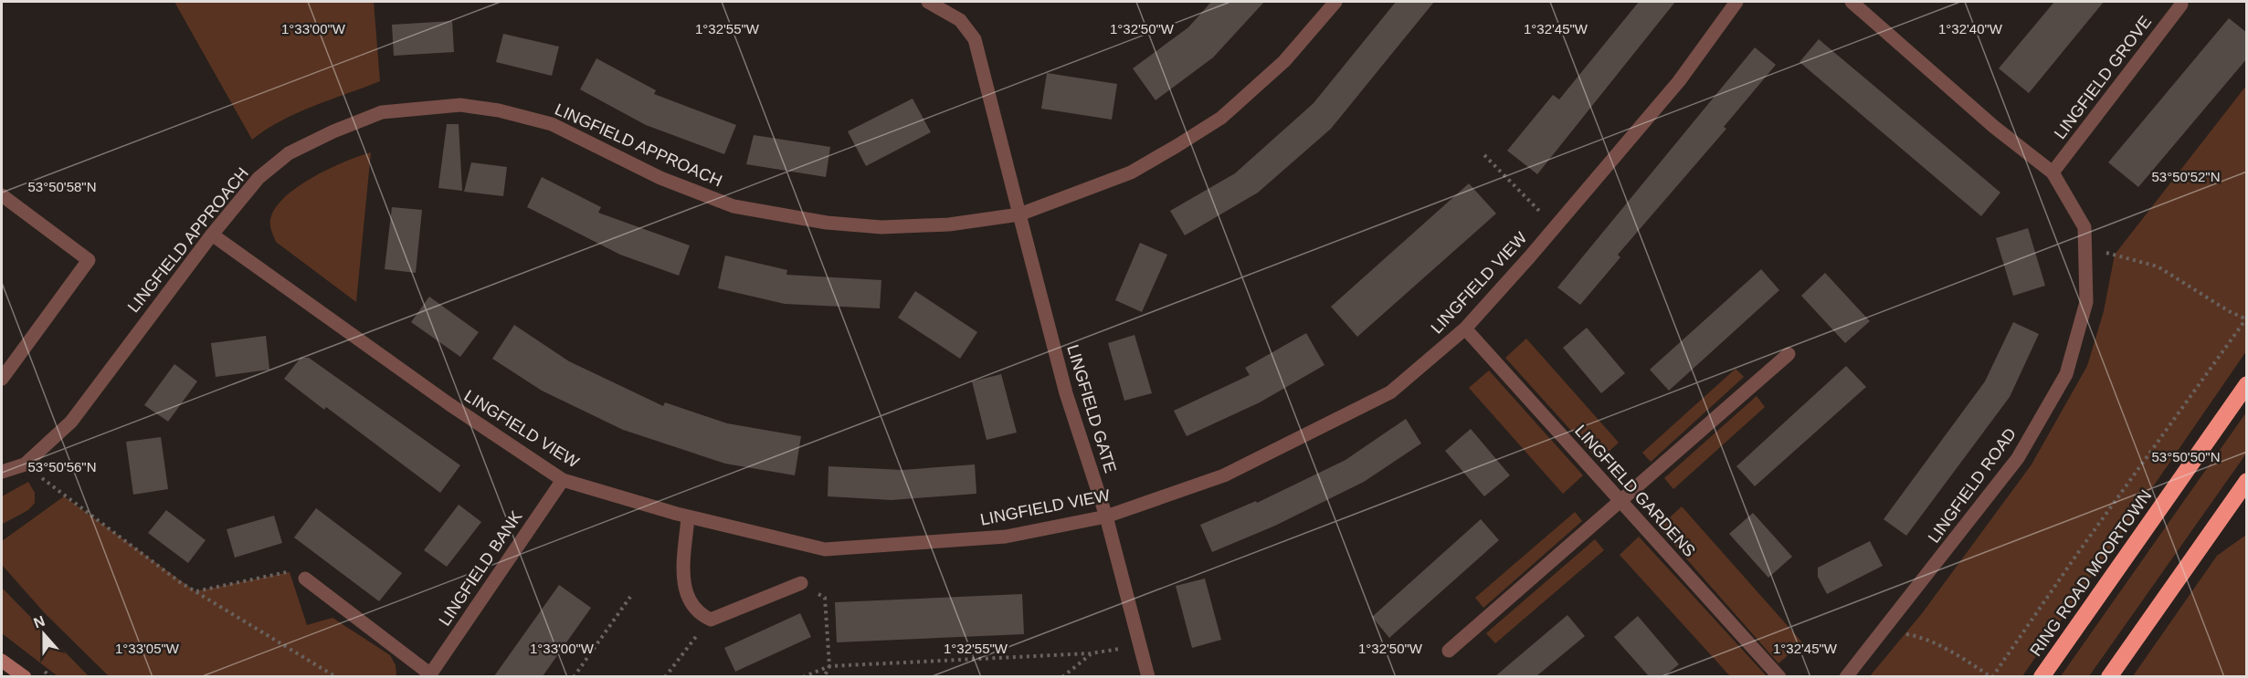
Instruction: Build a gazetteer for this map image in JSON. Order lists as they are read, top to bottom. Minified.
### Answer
{"streets":{"highway":["RING ROAD MOORTOWN"],"street":["LINGFIELD GROVE","LINGFIELD APPROACH","LINGFIELD VIEW","LINGFIELD GATE","LINGFIELD ROAD","LINGFIELD GARDENS","LINGFIELD BANK"]},"crossings":[["LINGFIELD GROVE","LINGFIELD ROAD"],["LINGFIELD APPROACH","LINGFIELD VIEW"],["LINGFIELD APPROACH","LINGFIELD GATE"],["LINGFIELD VIEW","LINGFIELD GATE"],["LINGFIELD VIEW","LINGFIELD GARDENS"],["LINGFIELD VIEW","LINGFIELD BANK"]],"north":"top","coordinates":["1°32'40\"W","1°33'00\"W","1°32'55\"W","1°32'50\"W","1°32'45\"W","53°50'52\"N","53°50'58\"N","53°50'50\"N","53°50'56\"N","1°33'05\"W"]}
